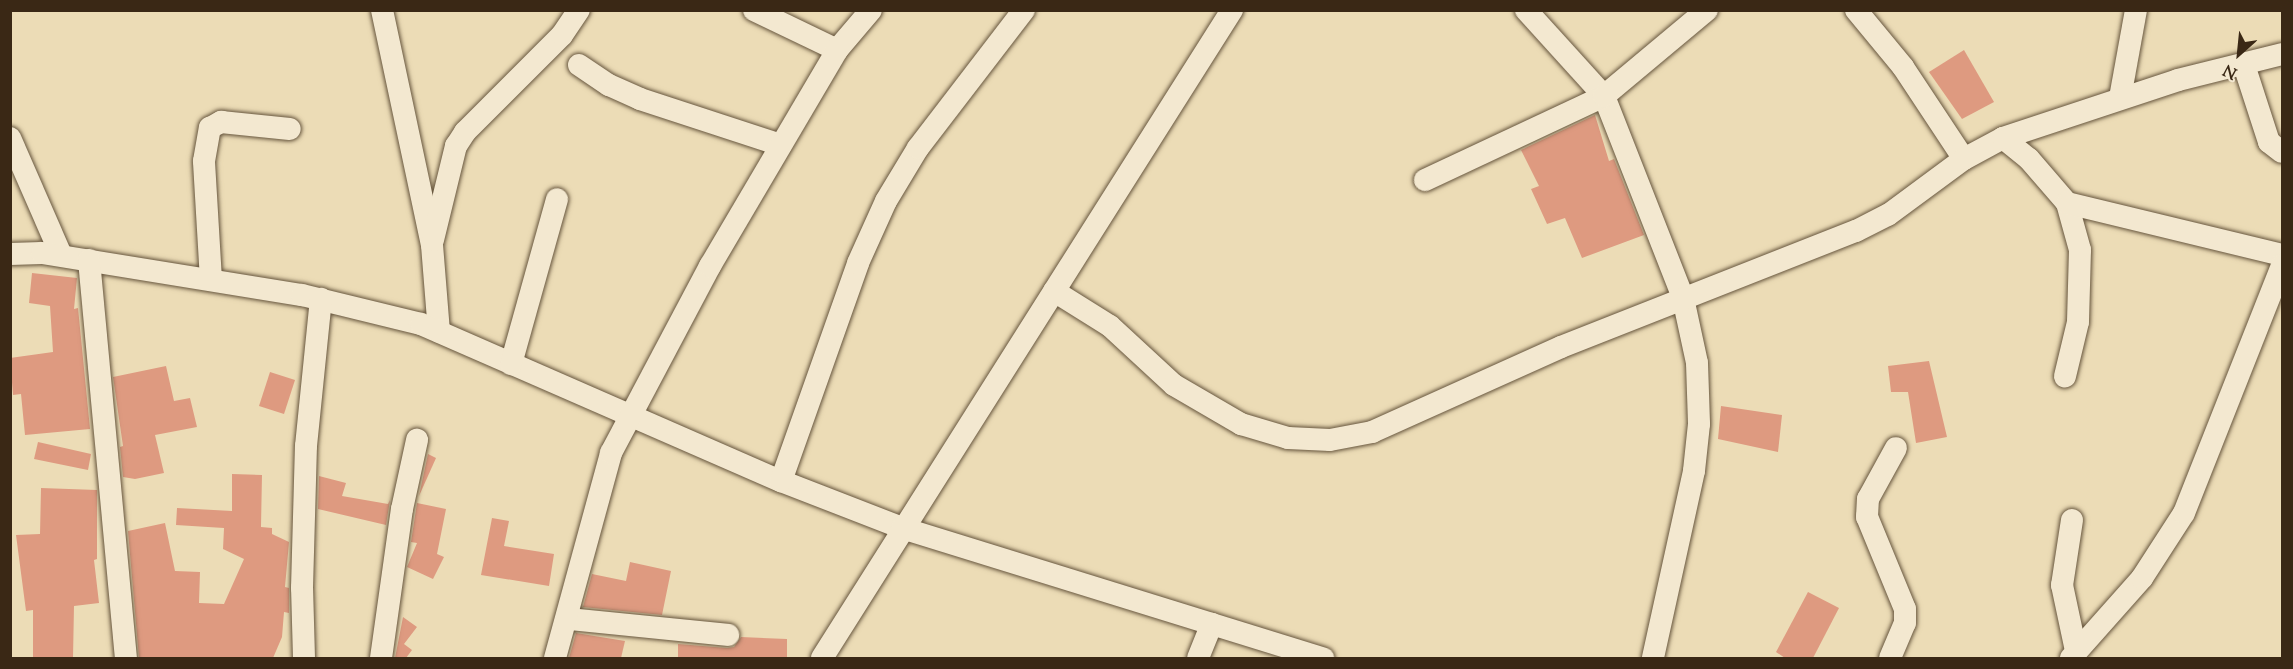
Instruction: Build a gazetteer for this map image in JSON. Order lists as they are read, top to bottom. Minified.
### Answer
{"north":"bottom left"}
